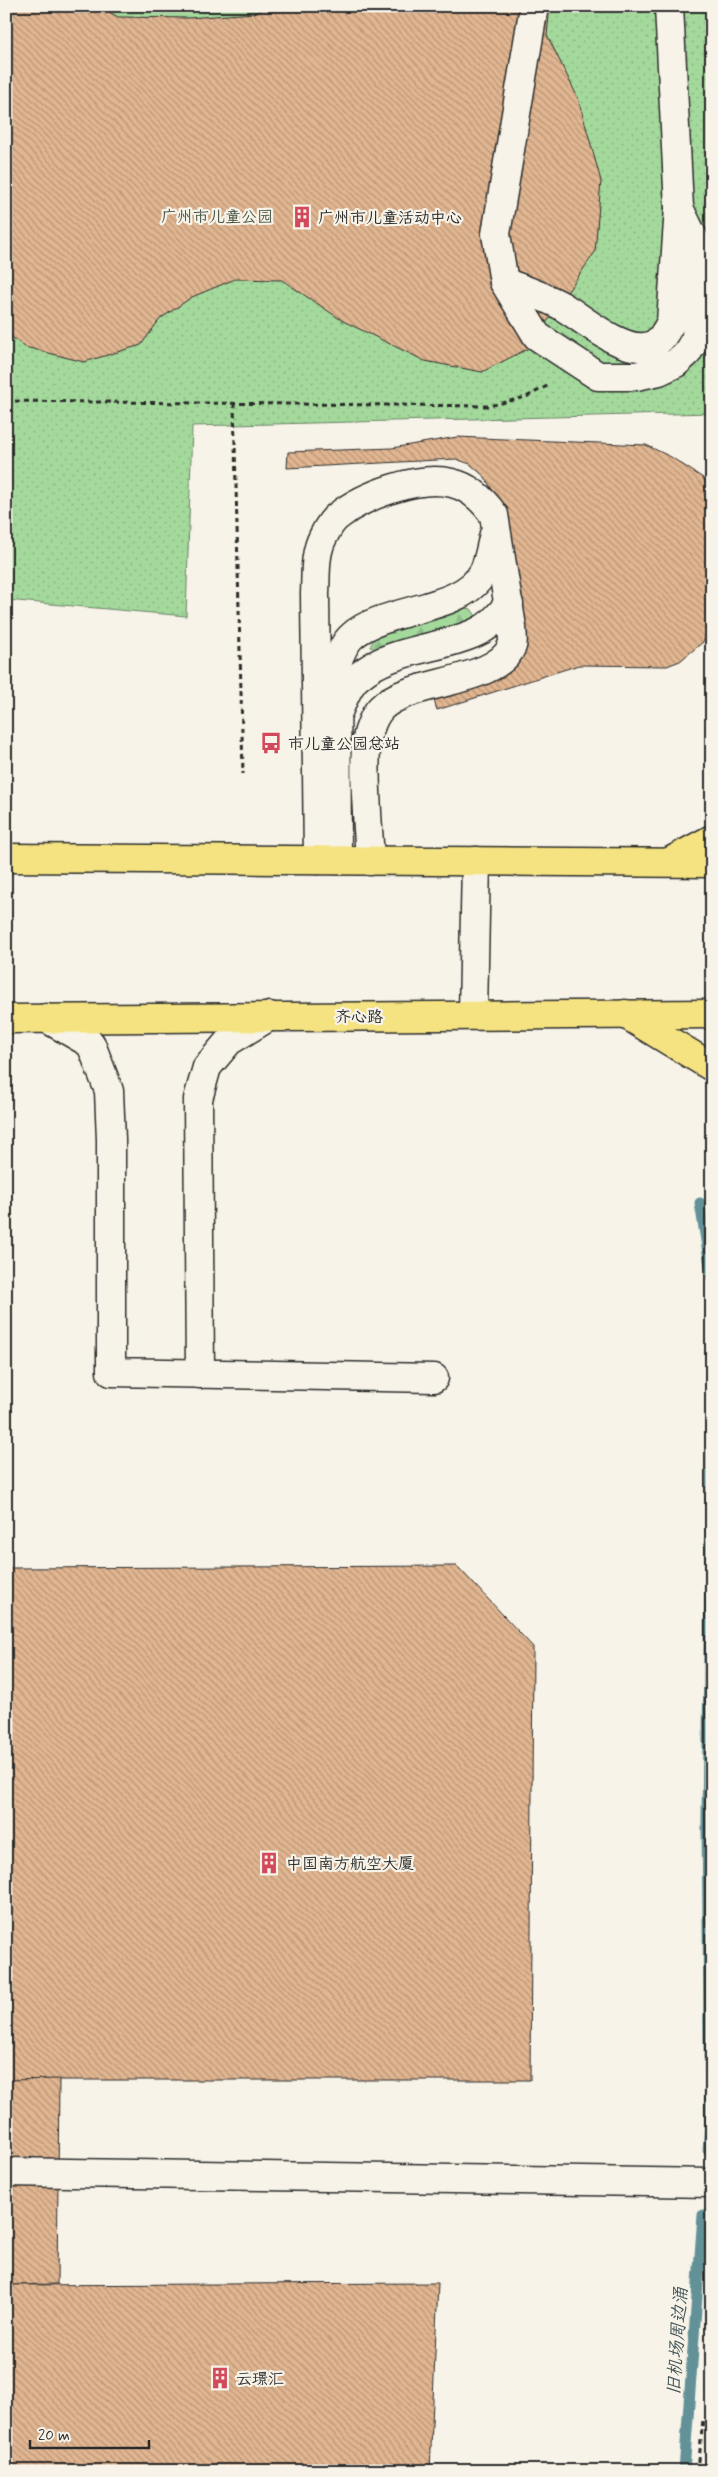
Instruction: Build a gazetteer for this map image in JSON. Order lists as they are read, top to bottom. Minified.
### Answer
{"streets":{"main road":["齐心路"]},"water":["旧机场周边涌"],"parks":["广州市儿童公园"],"places":{"building":["广州市儿童活动中心","中国南方航空大厦","云璟汇"],"bus stop":["市儿童公园总站"]},"scale_bar":"20 m"}
